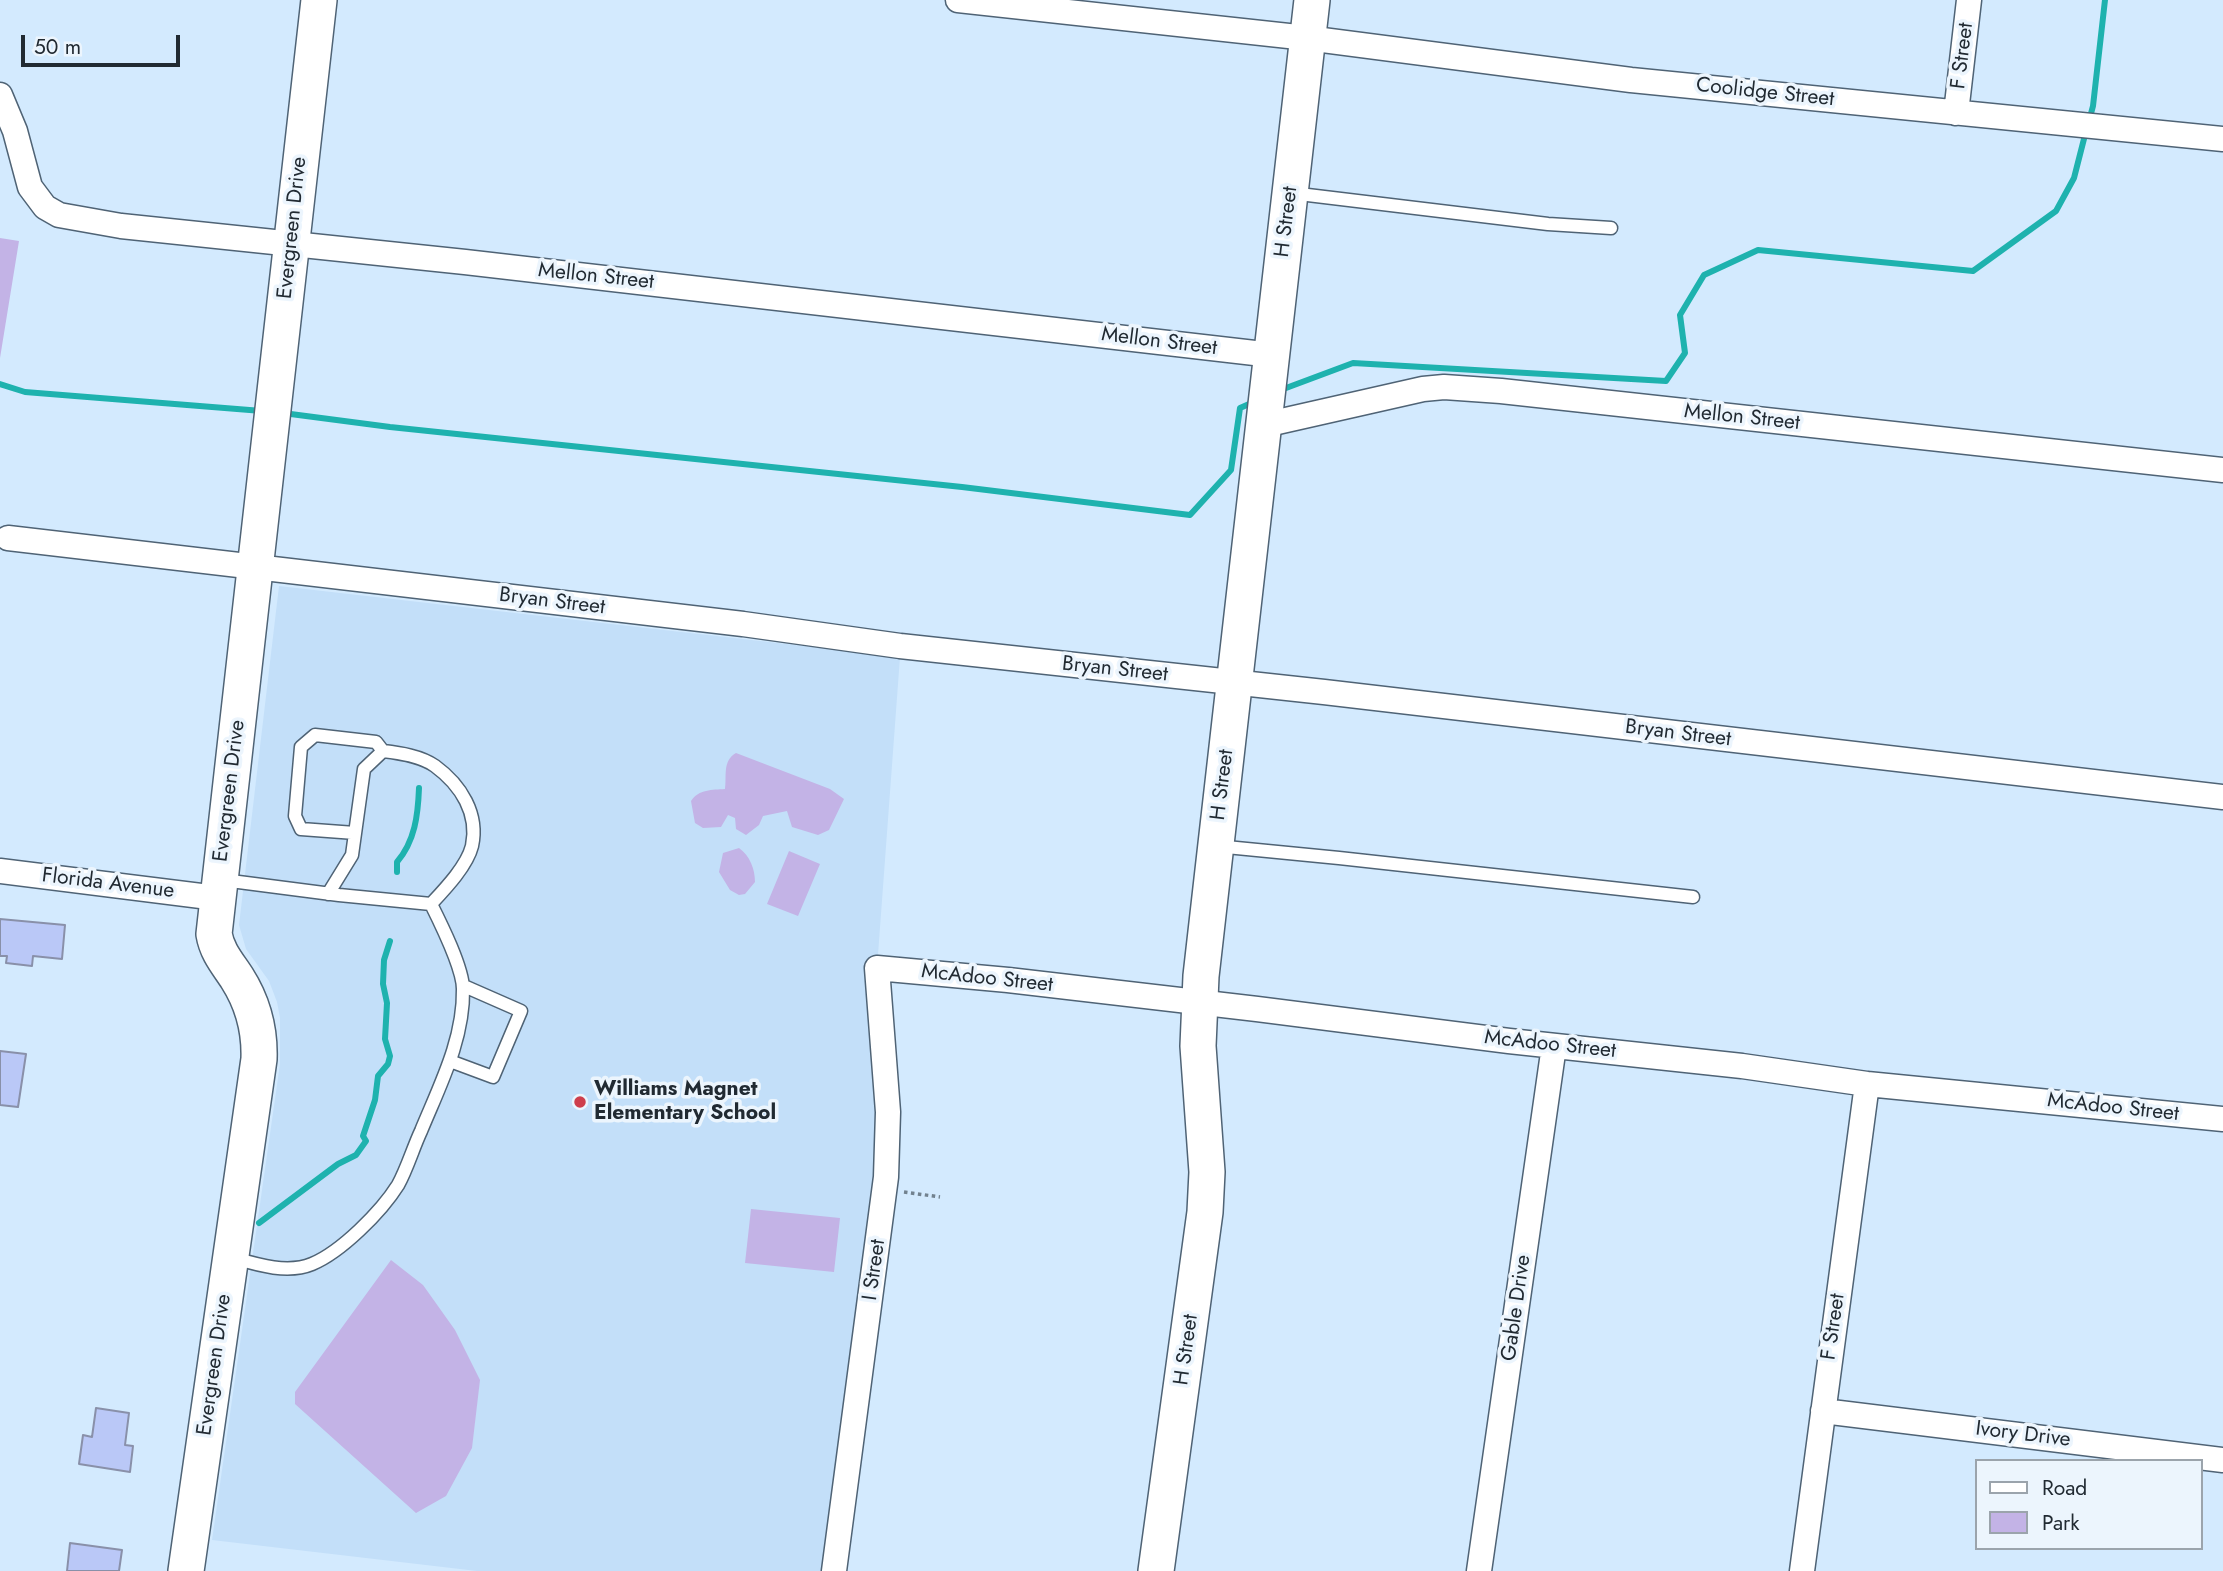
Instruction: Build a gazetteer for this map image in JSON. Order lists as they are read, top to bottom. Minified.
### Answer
{"streets":{"street":["F Street","Coolidge Street","H Street","Evergreen Drive","Mellon Street","Bryan Street","Florida Avenue","McAdoo Street","I Street","Gable Drive","Ivory Drive"]},"crossings":[["F Street","Coolidge Street"],["F Street","McAdoo Street"],["F Street","Ivory Drive"],["Coolidge Street","H Street"],["H Street","Mellon Street"],["H Street","Bryan Street"],["H Street","McAdoo Street"],["Evergreen Drive","Mellon Street"],["Evergreen Drive","Bryan Street"],["Evergreen Drive","Florida Avenue"],["McAdoo Street","I Street"],["McAdoo Street","Gable Drive"]],"places":["Williams Magnet Elementary School"],"legend":["Road","Park"],"scale_bar":"50 m"}
